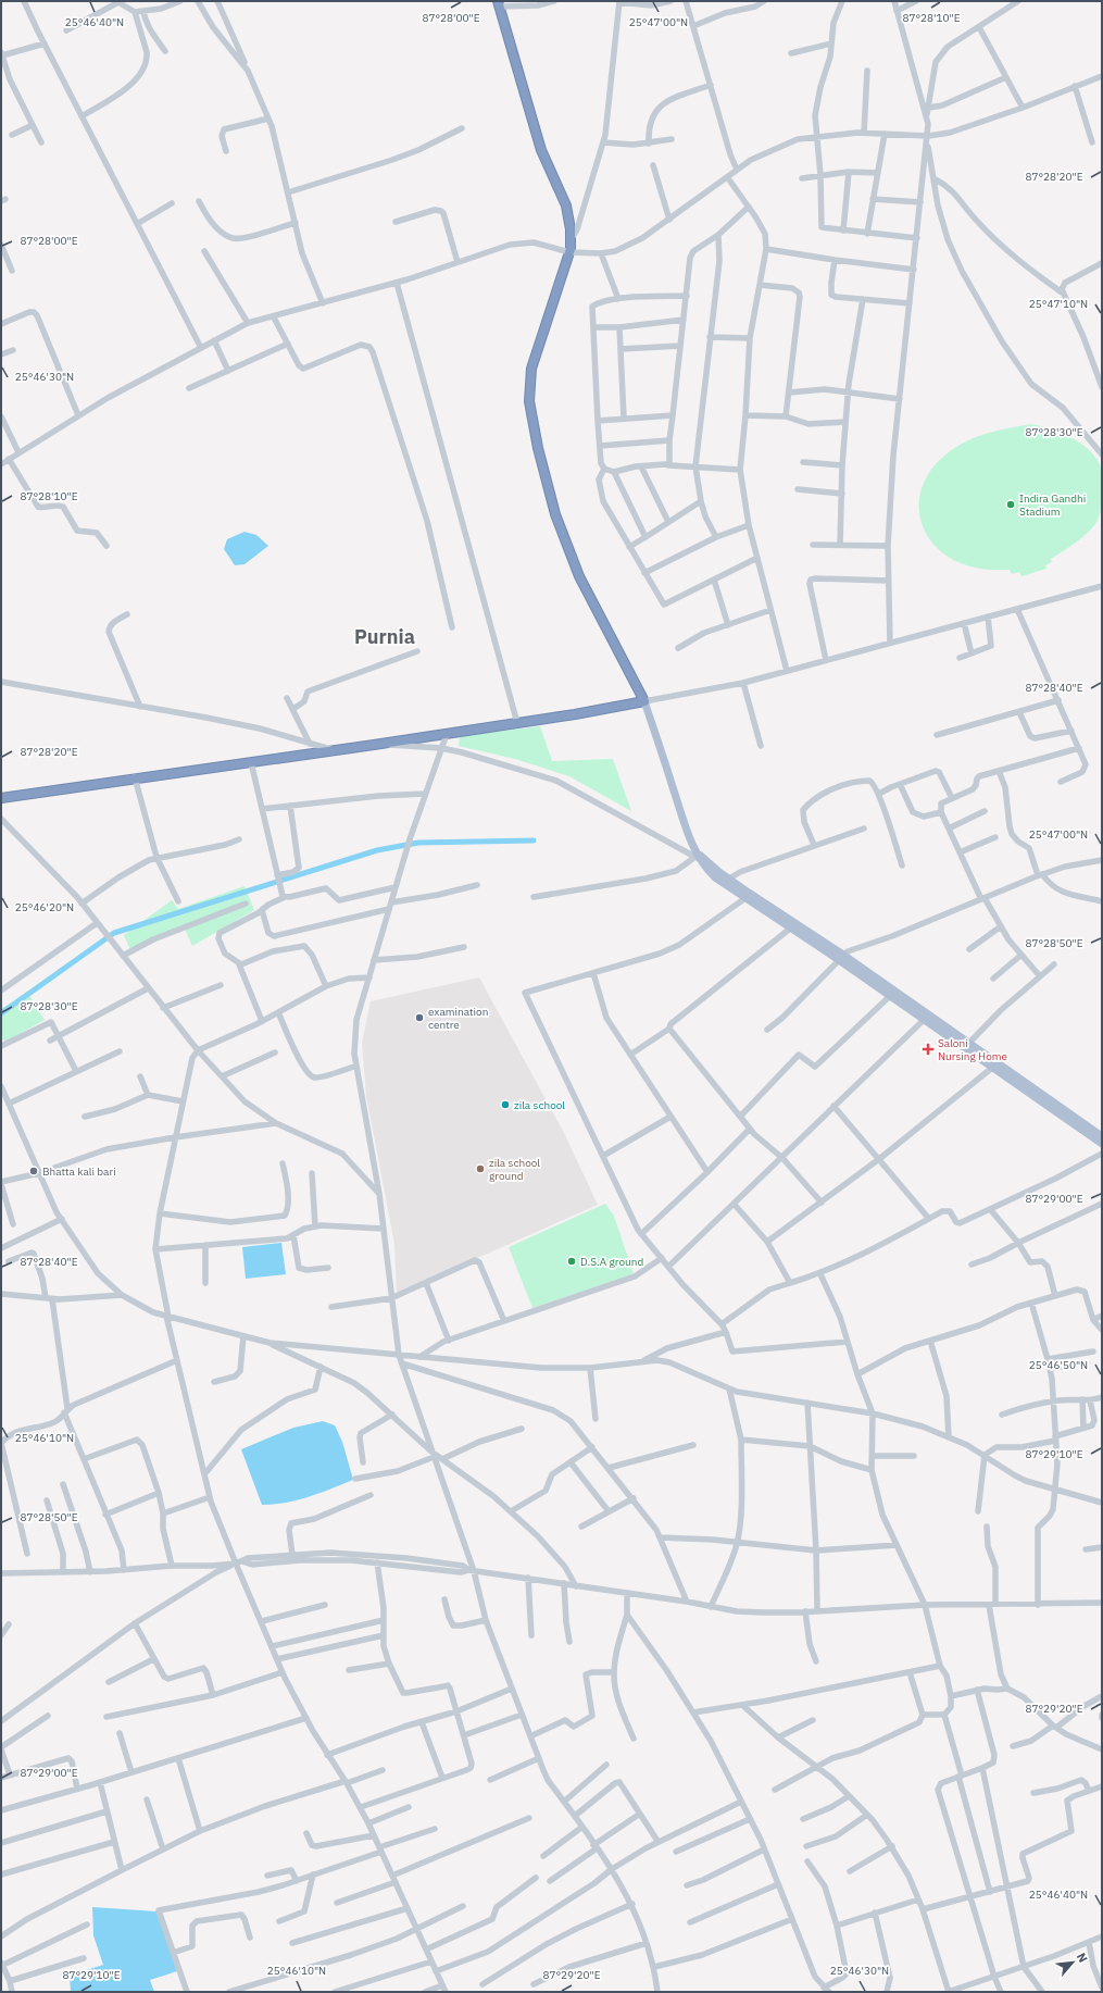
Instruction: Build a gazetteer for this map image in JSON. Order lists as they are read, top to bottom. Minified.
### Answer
{"districts":["Purnia"],"places":{"other":["Indira Gandhi Stadium","examination centre","zila school","zila school ground","Bhatta kali bari","D.S.A ground"],"health":["Saloni Nursing Home"]},"north":"top right","coordinates":["87°28'00\"E","87°28'10\"E","25°46'40\"N","25°47'00\"N","87°28'20\"E","25°47'10\"N","25°46'30\"N","87°28'30\"E","87°28'40\"E","25°46'20\"N","87°28'50\"E","87°29'00\"E","25°46'50\"N","25°46'10\"N","87°29'10\"E","87°29'20\"E"]}
